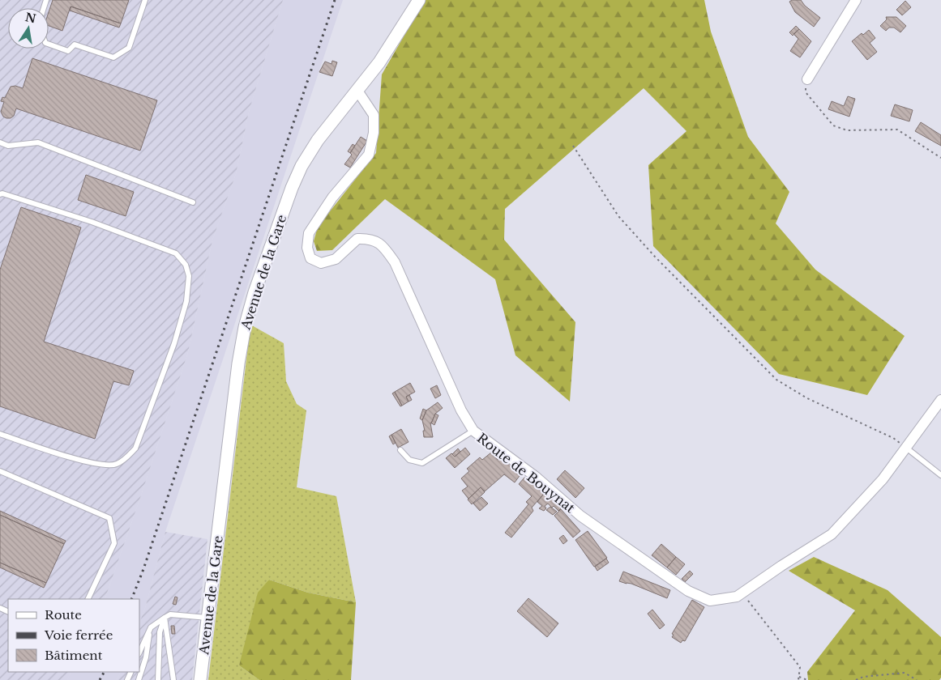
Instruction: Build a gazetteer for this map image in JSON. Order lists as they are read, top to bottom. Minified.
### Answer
{"streets":{"street":["Avenue de la Gare","Route de Bouynat"]},"crossings":[["Avenue de la Gare","Route de Bouynat"]],"legend":["Route","Voie ferrée","Bâtiment"],"north":"top"}
